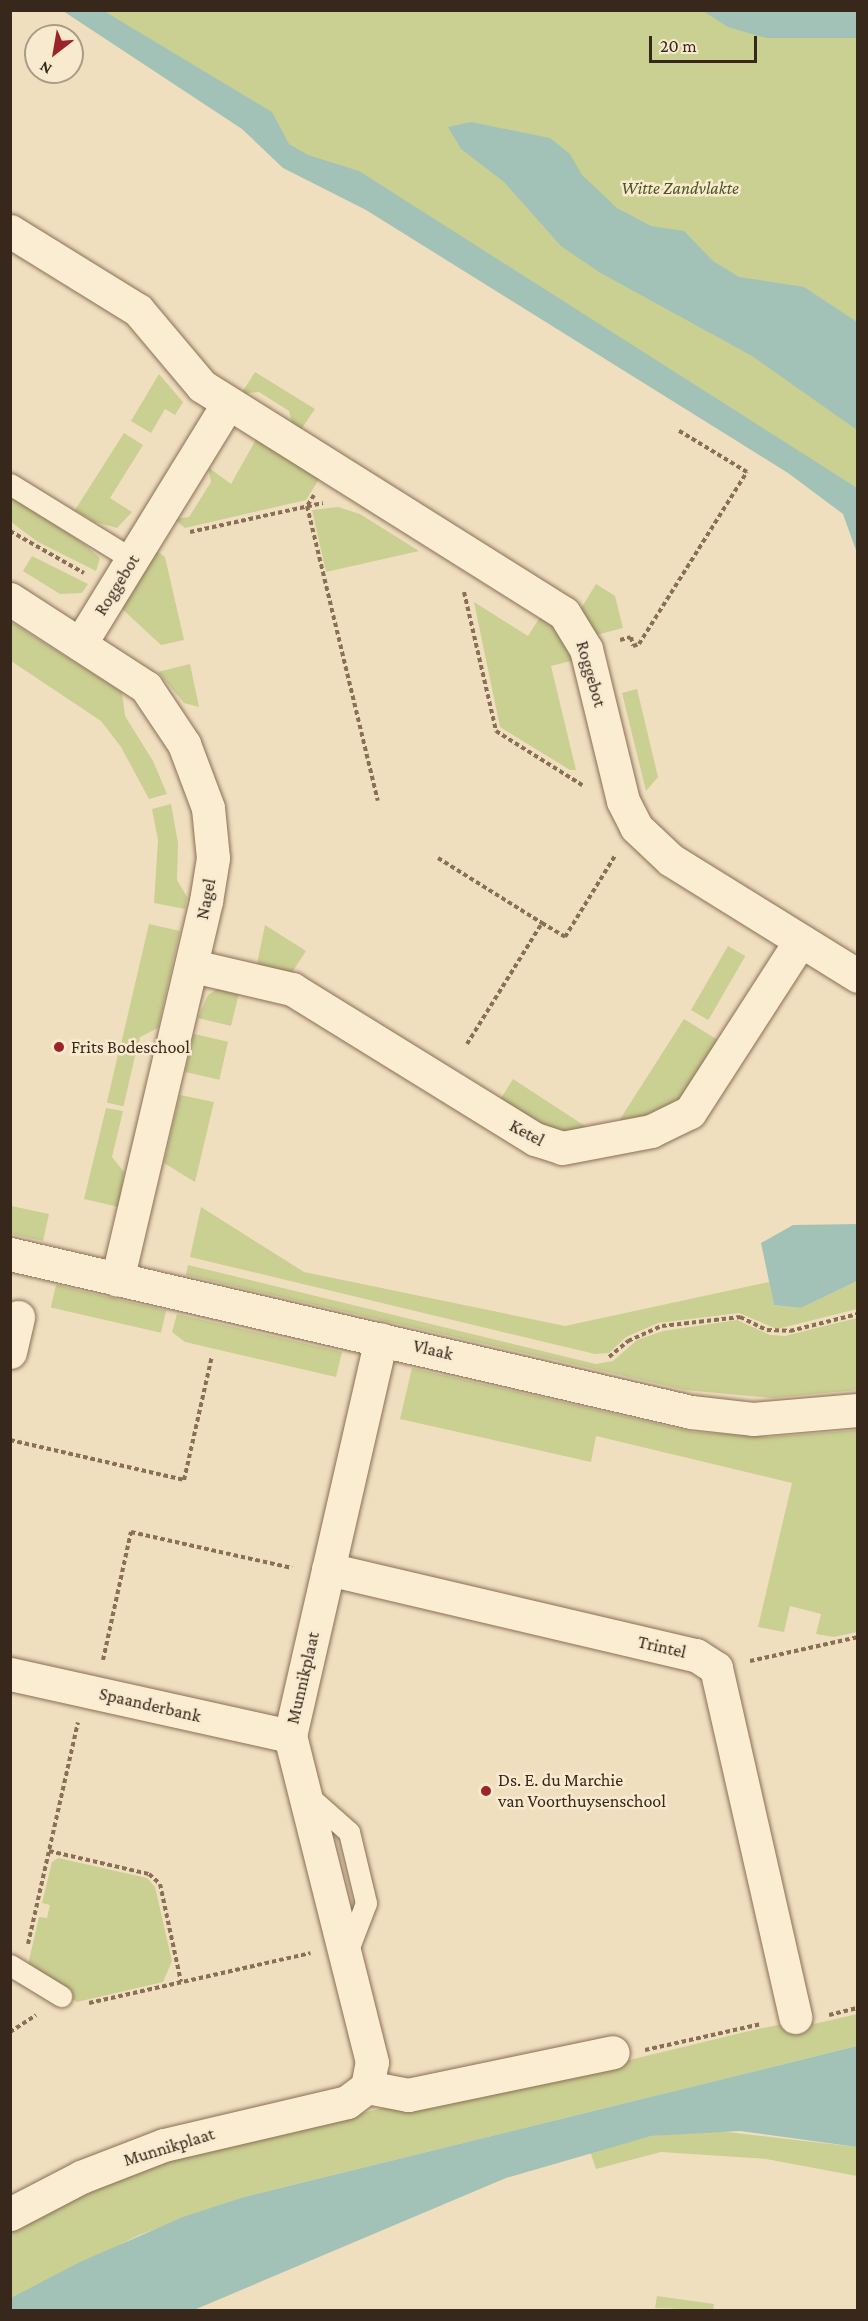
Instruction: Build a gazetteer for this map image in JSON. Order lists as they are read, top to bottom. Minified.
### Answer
{"streets":{"street":["Roggebot","Nagel","Ketel","Vlaak","Trintel","Munnikplaat","Spaanderbank"]},"crossings":[["Roggebot","Nagel"],["Roggebot","Ketel"],["Nagel","Ketel"],["Nagel","Vlaak"],["Vlaak","Munnikplaat"],["Trintel","Munnikplaat"],["Munnikplaat","Spaanderbank"]],"parks":["Witte Zandvlakte"],"places":["Frits Bodeschool","Ds. E. du Marchie van Voorthuysenschool"],"scale_bar":"20 m","north":"bottom left"}
